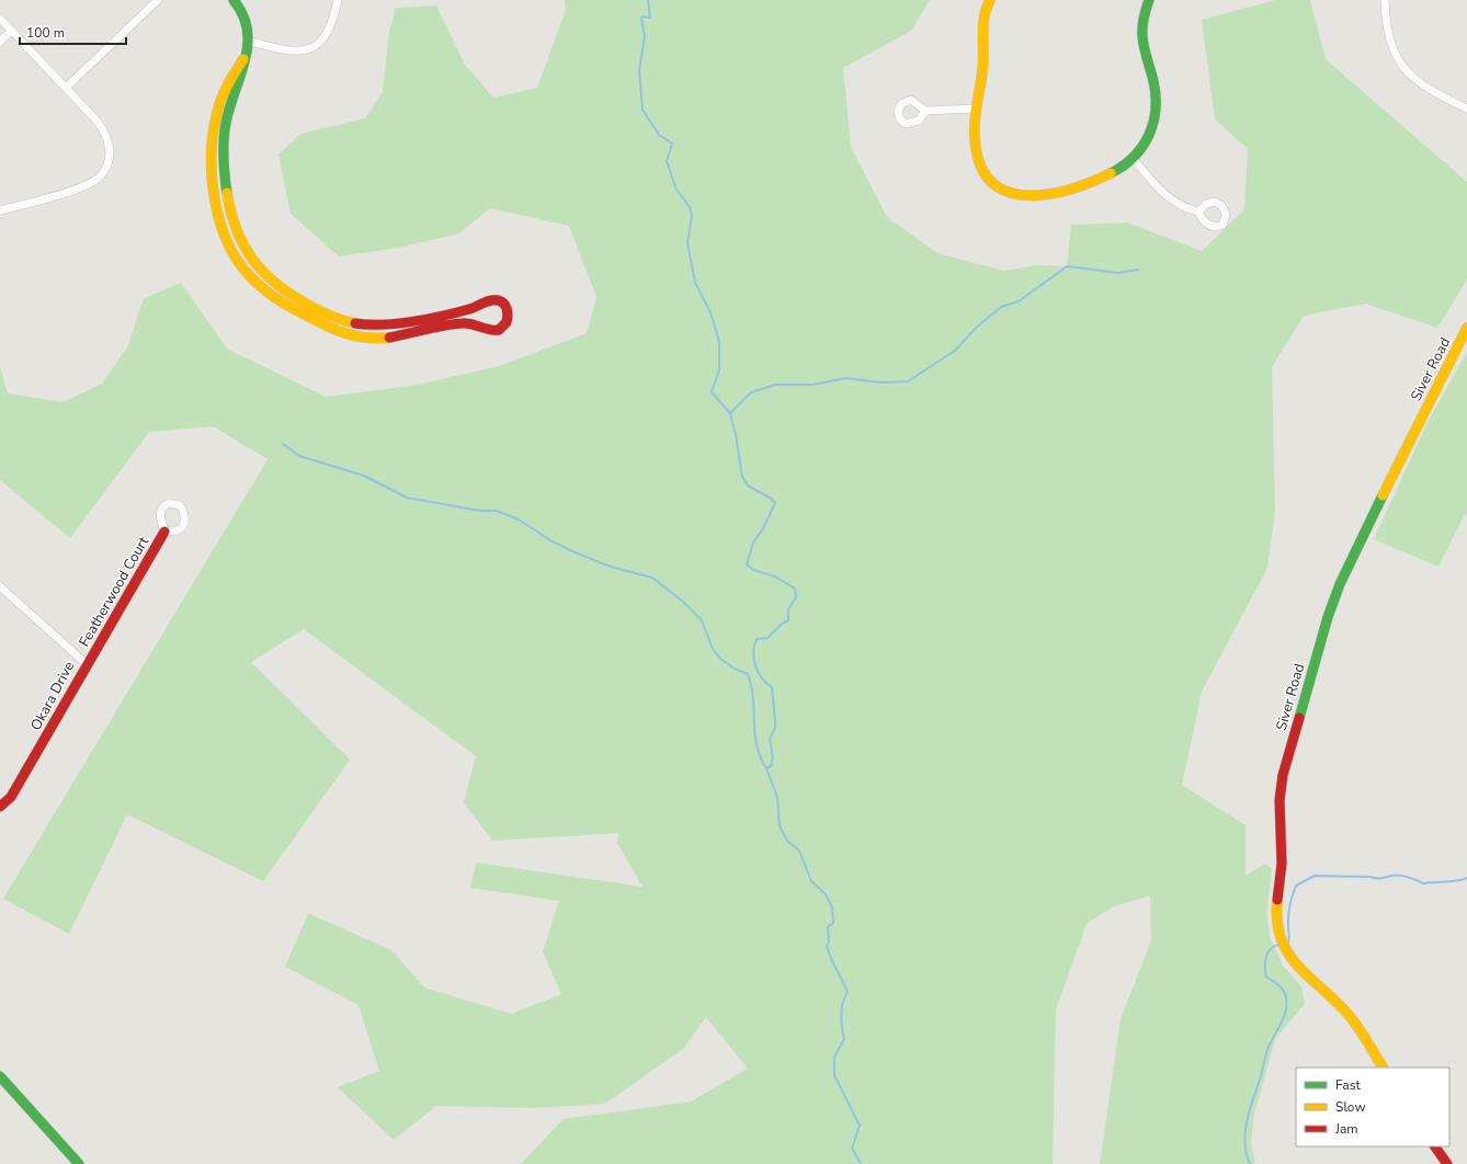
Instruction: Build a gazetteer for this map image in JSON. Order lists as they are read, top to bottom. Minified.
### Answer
{"streets":{"street":["Siver Road","Featherwood Court","Okara Drive"]},"crossings":[["Featherwood Court","Okara Drive"]],"legend":["Fast","Slow","Jam"],"scale_bar":"100 m"}
